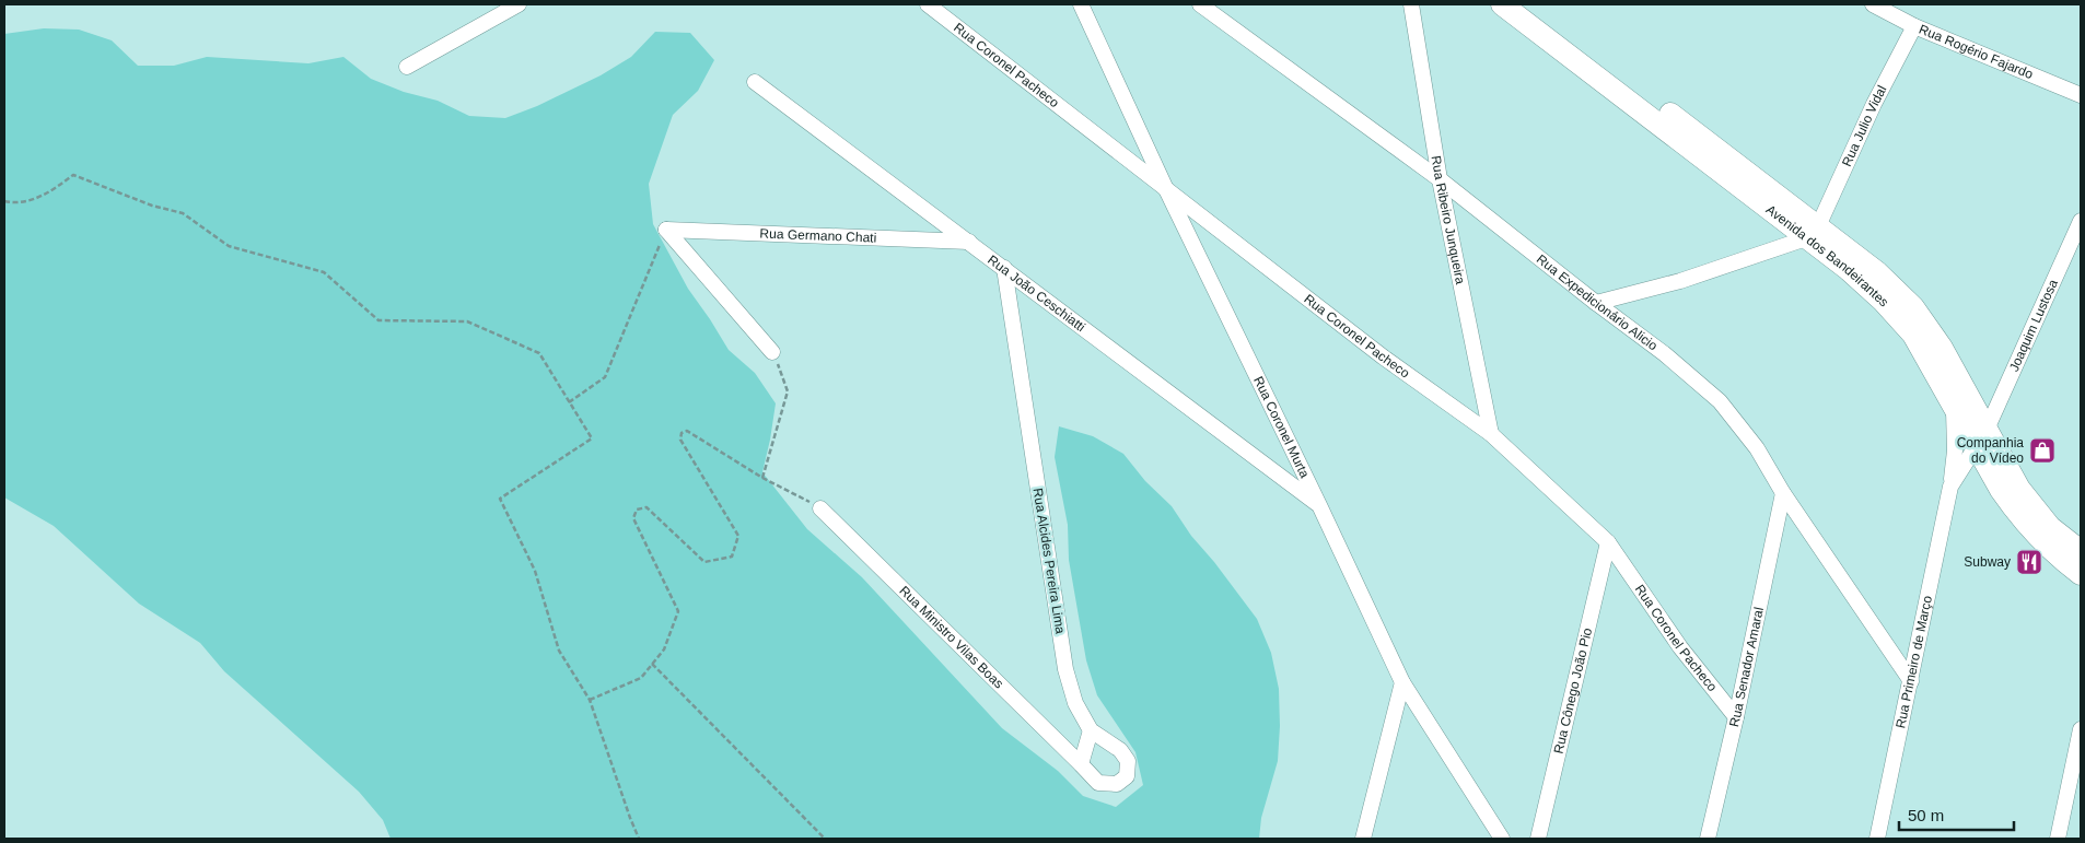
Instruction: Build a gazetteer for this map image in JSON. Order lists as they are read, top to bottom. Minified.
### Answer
{"streets":{"street":["Rua Rogério Fajardo","Rua Coronel Pacheco","Rua Julio Vidal","Rua Ribeiro Junqueira","Rua Germano Chati","Avenida dos Bandeirantes","Rua João Ceschiatti","Rua Expedicionário Alicio","Joaquim Lustosa","Rua Coronel Murta","Rua Alcides Pereira Lima","Rua Ministro Vilas Boas","Rua Primeiro de Março","Rua Senador Amaral","Rua Cônego João Pio"]},"crossings":[["Rua Rogério Fajardo","Rua Julio Vidal"],["Rua Coronel Pacheco","Rua Ribeiro Junqueira"],["Rua Coronel Pacheco","Rua Coronel Murta"],["Rua Coronel Pacheco","Rua Senador Amaral"],["Rua Coronel Pacheco","Rua Cônego João Pio"],["Rua Julio Vidal","Avenida dos Bandeirantes"],["Rua Ribeiro Junqueira","Rua Expedicionário Alicio"],["Rua Germano Chati","Rua João Ceschiatti"],["Avenida dos Bandeirantes","Joaquim Lustosa"],["Avenida dos Bandeirantes","Rua Primeiro de Março"],["Rua João Ceschiatti","Rua Coronel Murta"],["Rua João Ceschiatti","Rua Alcides Pereira Lima"],["Rua Expedicionário Alicio","Rua Primeiro de Março"],["Rua Expedicionário Alicio","Rua Senador Amaral"],["Joaquim Lustosa","Rua Primeiro de Março"],["Rua Alcides Pereira Lima","Rua Ministro Vilas Boas"]],"places":{"shop":["Companhia do Vídeo"],"restaurant":["Subway"]},"scale_bar":"50 m"}
